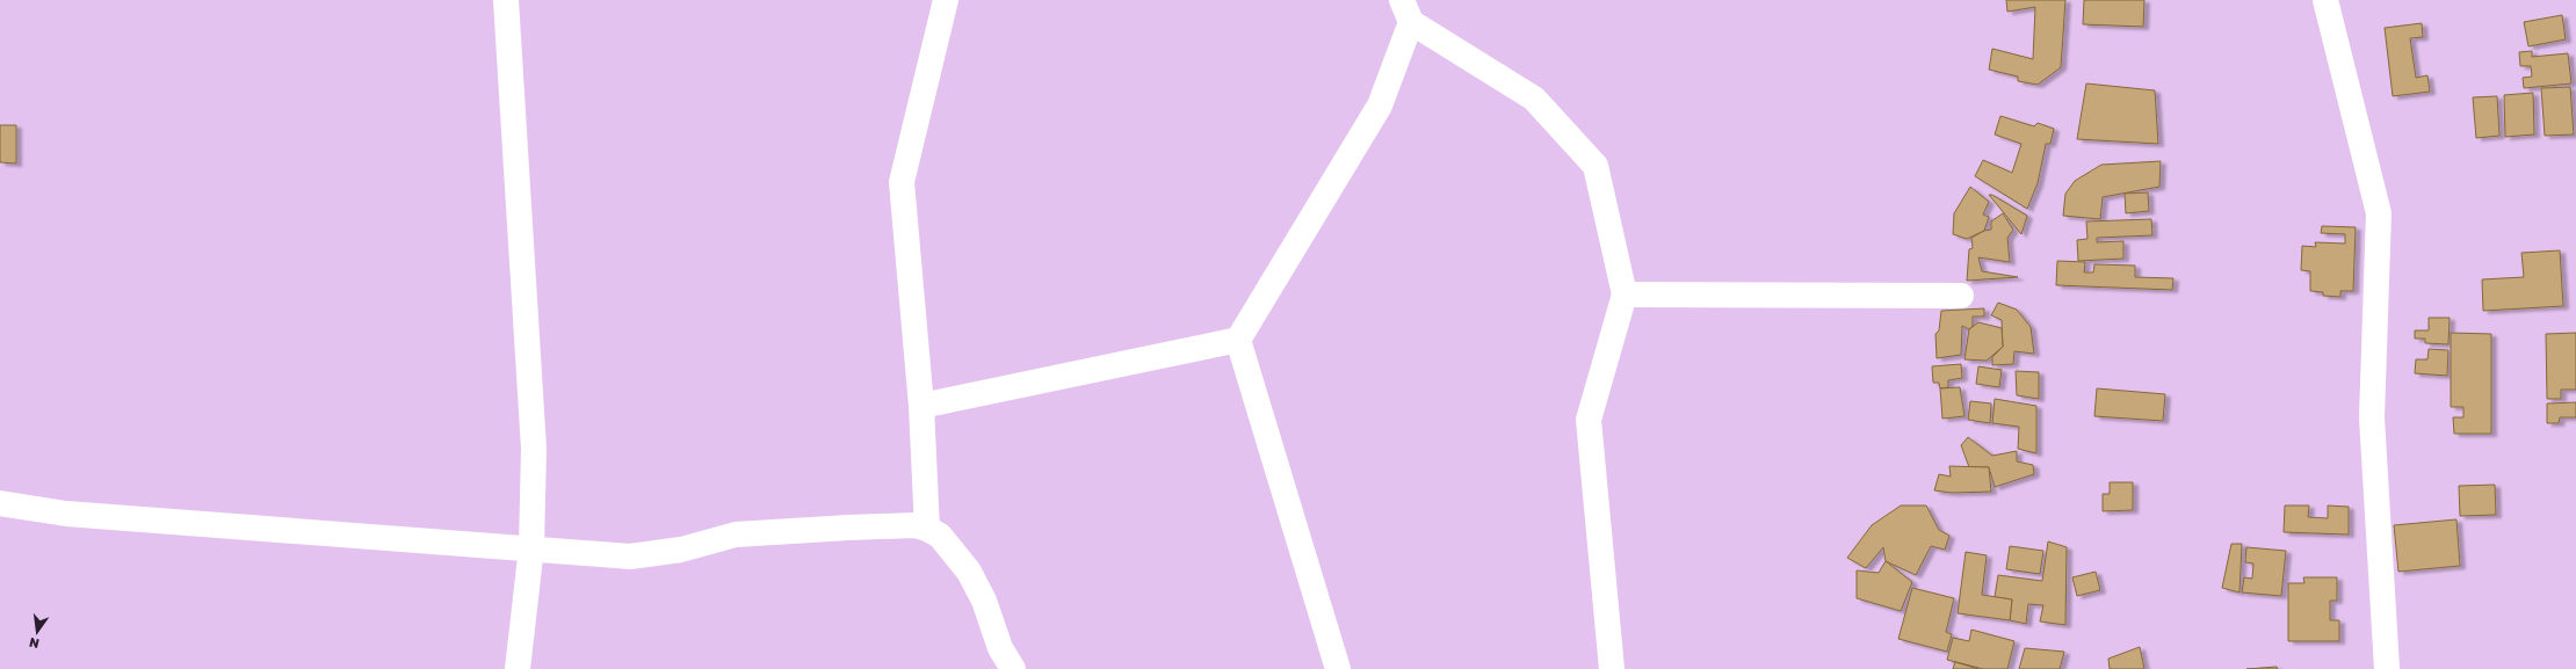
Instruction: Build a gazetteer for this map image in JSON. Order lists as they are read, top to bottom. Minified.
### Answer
{"north":"bottom"}
